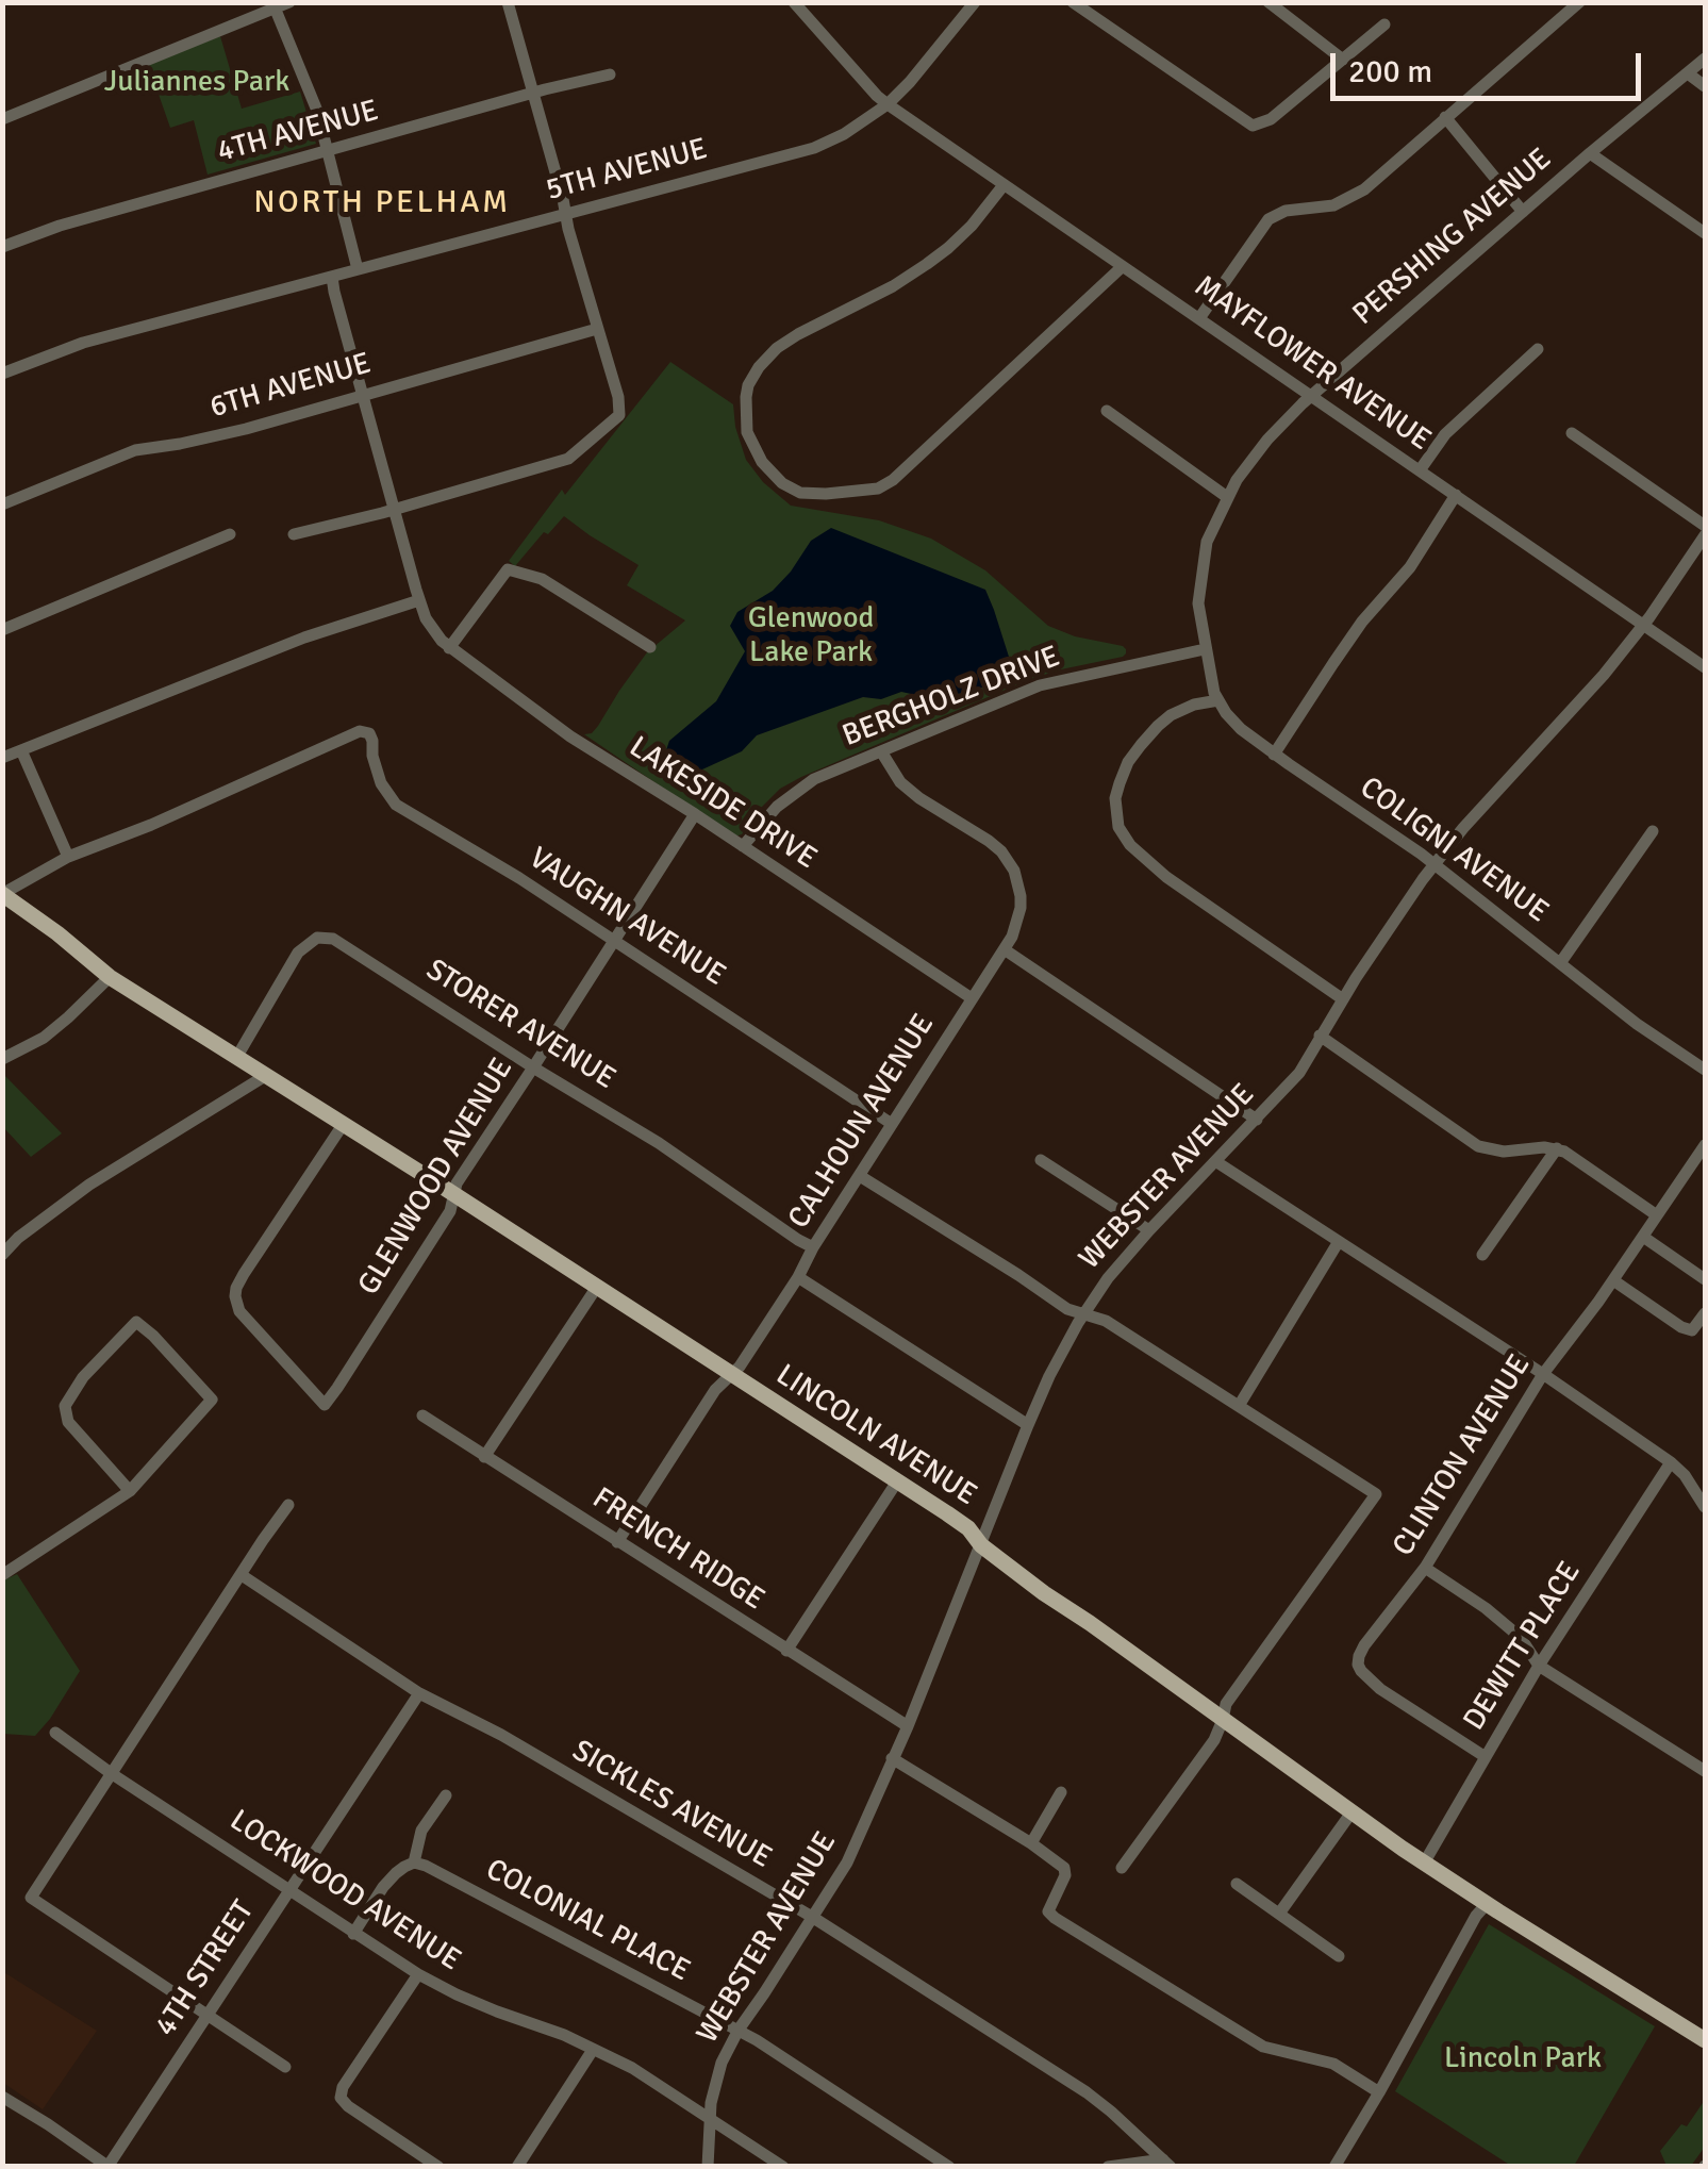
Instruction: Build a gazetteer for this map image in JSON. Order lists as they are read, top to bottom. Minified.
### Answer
{"streets":{"main road":["LINCOLN AVENUE"],"street":["4TH AVENUE","5TH AVENUE","PERSHING AVENUE","MAYFLOWER AVENUE","6TH AVENUE","BERGHOLZ DRIVE","LAKESIDE DRIVE","COLIGNI AVENUE","VAUGHN AVENUE","STORER AVENUE","CALHOUN AVENUE","GLENWOOD AVENUE","WEBSTER AVENUE","CLINTON AVENUE","FRENCH RIDGE","DEWITT PLACE","SICKLES AVENUE","LOCKWOOD AVENUE","COLONIAL PLACE","4TH STREET"]},"crossings":[["5TH AVENUE","MAYFLOWER AVENUE"],["PERSHING AVENUE","MAYFLOWER AVENUE"],["PERSHING AVENUE","BERGHOLZ DRIVE"],["PERSHING AVENUE","COLIGNI AVENUE"],["MAYFLOWER AVENUE","WEBSTER AVENUE"],["BERGHOLZ DRIVE","LAKESIDE DRIVE"],["BERGHOLZ DRIVE","COLIGNI AVENUE"],["BERGHOLZ DRIVE","CALHOUN AVENUE"],["LAKESIDE DRIVE","CALHOUN AVENUE"],["LAKESIDE DRIVE","GLENWOOD AVENUE"],["COLIGNI AVENUE","WEBSTER AVENUE"],["VAUGHN AVENUE","CALHOUN AVENUE"],["VAUGHN AVENUE","GLENWOOD AVENUE"],["STORER AVENUE","CALHOUN AVENUE"],["STORER AVENUE","GLENWOOD AVENUE"],["STORER AVENUE","LINCOLN AVENUE"],["CALHOUN AVENUE","LINCOLN AVENUE"],["CALHOUN AVENUE","FRENCH RIDGE"],["GLENWOOD AVENUE","LINCOLN AVENUE"],["WEBSTER AVENUE","LINCOLN AVENUE"],["WEBSTER AVENUE","FRENCH RIDGE"],["WEBSTER AVENUE","SICKLES AVENUE"],["WEBSTER AVENUE","LOCKWOOD AVENUE"],["WEBSTER AVENUE","COLONIAL PLACE"],["LINCOLN AVENUE","DEWITT PLACE"],["CLINTON AVENUE","DEWITT PLACE"],["SICKLES AVENUE","4TH STREET"],["LOCKWOOD AVENUE","4TH STREET"]],"districts":["NORTH PELHAM"],"parks":["Juliannes Park","Glenwood Lake Park","Lincoln Park"],"scale_bar":"200 m"}
